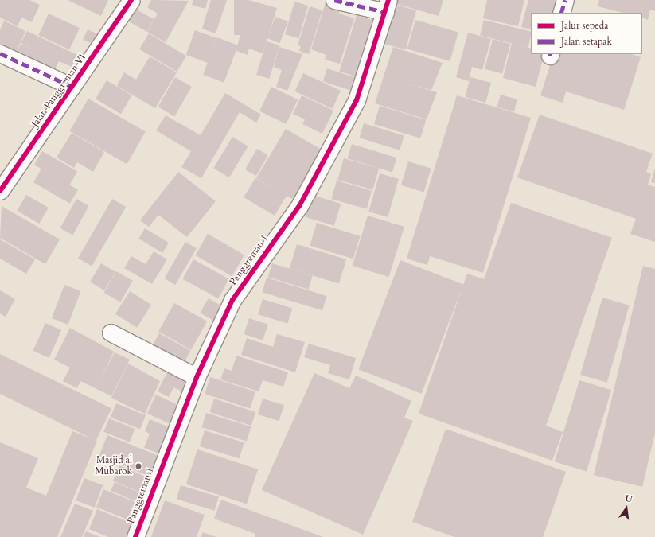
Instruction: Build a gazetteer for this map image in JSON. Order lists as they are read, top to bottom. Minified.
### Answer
{"streets":{"street":["Jalan Panggreman VI","Panggreman 1"]},"places":["Masjid al Mubarok"],"legend":["Jalur sepeda","Jalan setapak"],"north":"top"}
